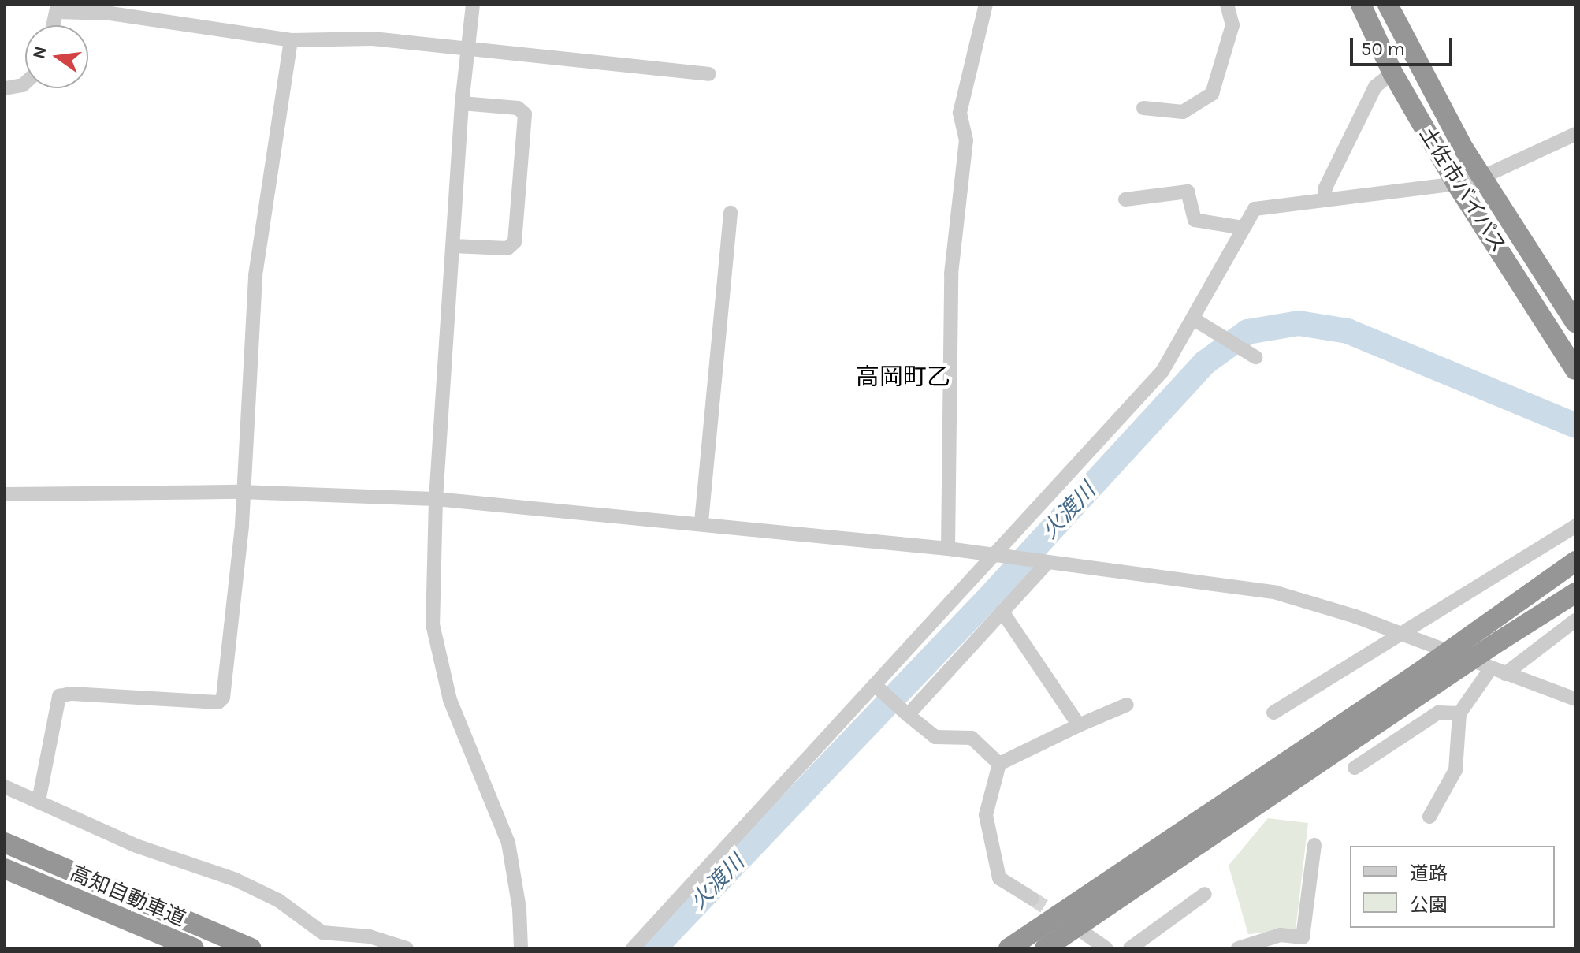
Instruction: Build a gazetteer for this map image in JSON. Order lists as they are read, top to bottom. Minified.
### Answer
{"streets":{"highway":["土佐市バイパス","高知自動車道"]},"districts":["高岡町乙"],"water":["火渡川"],"legend":["道路","公園"],"scale_bar":"50 m","north":"left"}
